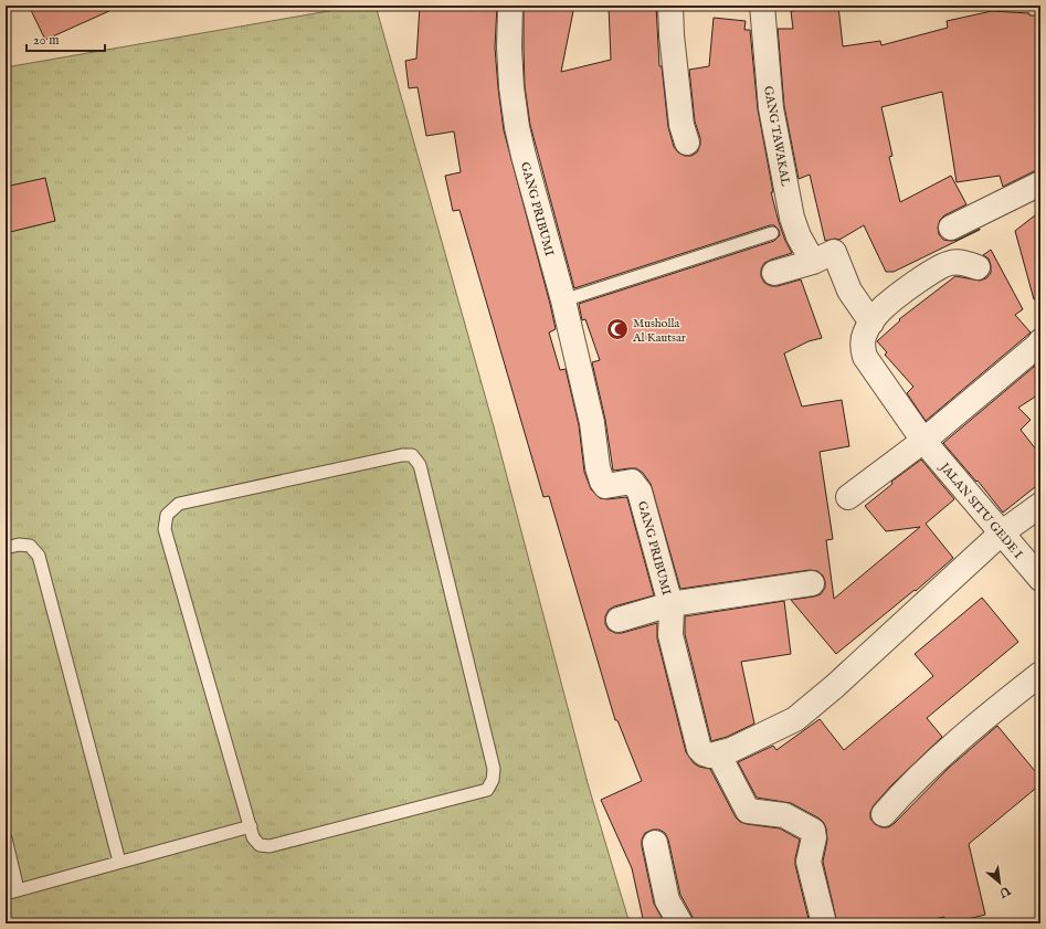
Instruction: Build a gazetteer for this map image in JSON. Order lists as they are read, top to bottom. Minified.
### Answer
{"streets":{"street":["GANG TAWAKAL","GANG PRIBUMI","JALAN SITU GEDE I"]},"places":{"mosque":["Musholla Al Kautsar"]},"scale_bar":"20 m","north":"bottom right"}
